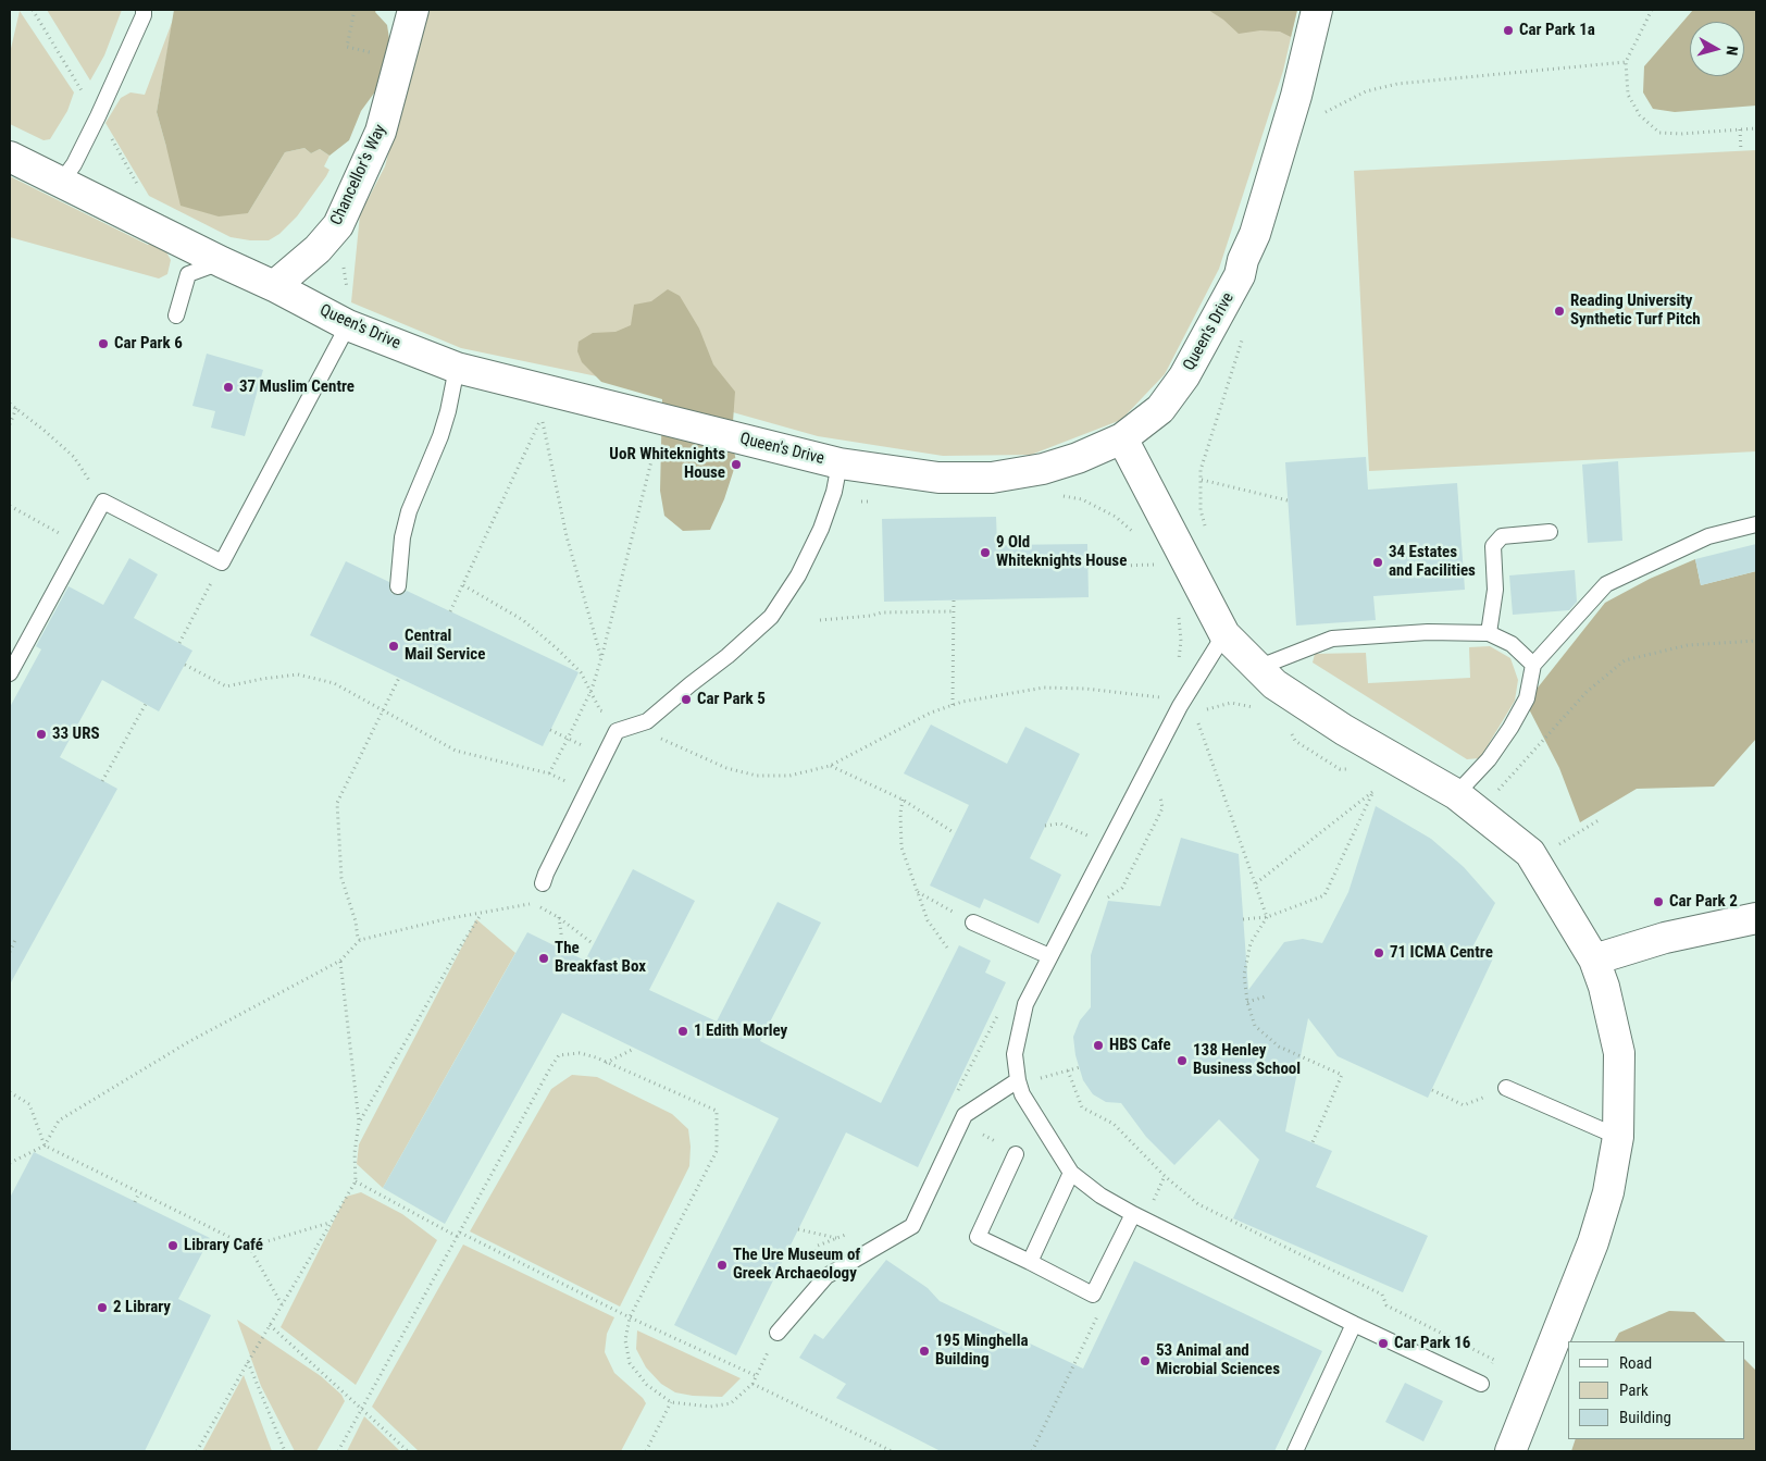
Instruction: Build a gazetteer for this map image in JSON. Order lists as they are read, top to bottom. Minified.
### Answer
{"streets":{"street":["Chancellor's Way","Queen's Drive"]},"crossings":[["Chancellor's Way","Queen's Drive"]],"places":["Car Park 1a","Reading University Synthetic Turf Pitch","Car Park 6","37 Muslim Centre","UoR Whiteknights House","9 Old Whiteknights House","34 Estates and Facilities","Central Mail Service","Car Park 5","33 URS","Car Park 2","71 ICMA Centre","The Breakfast Box","1 Edith Morley","HBS Cafe","138 Henley Business School","Library Café","The Ure Museum of Greek Archaeology","2 Library","Car Park 16","195 Minghella Building","53 Animal and Microbial Sciences"],"legend":["Road","Park","Building"],"north":"right"}
